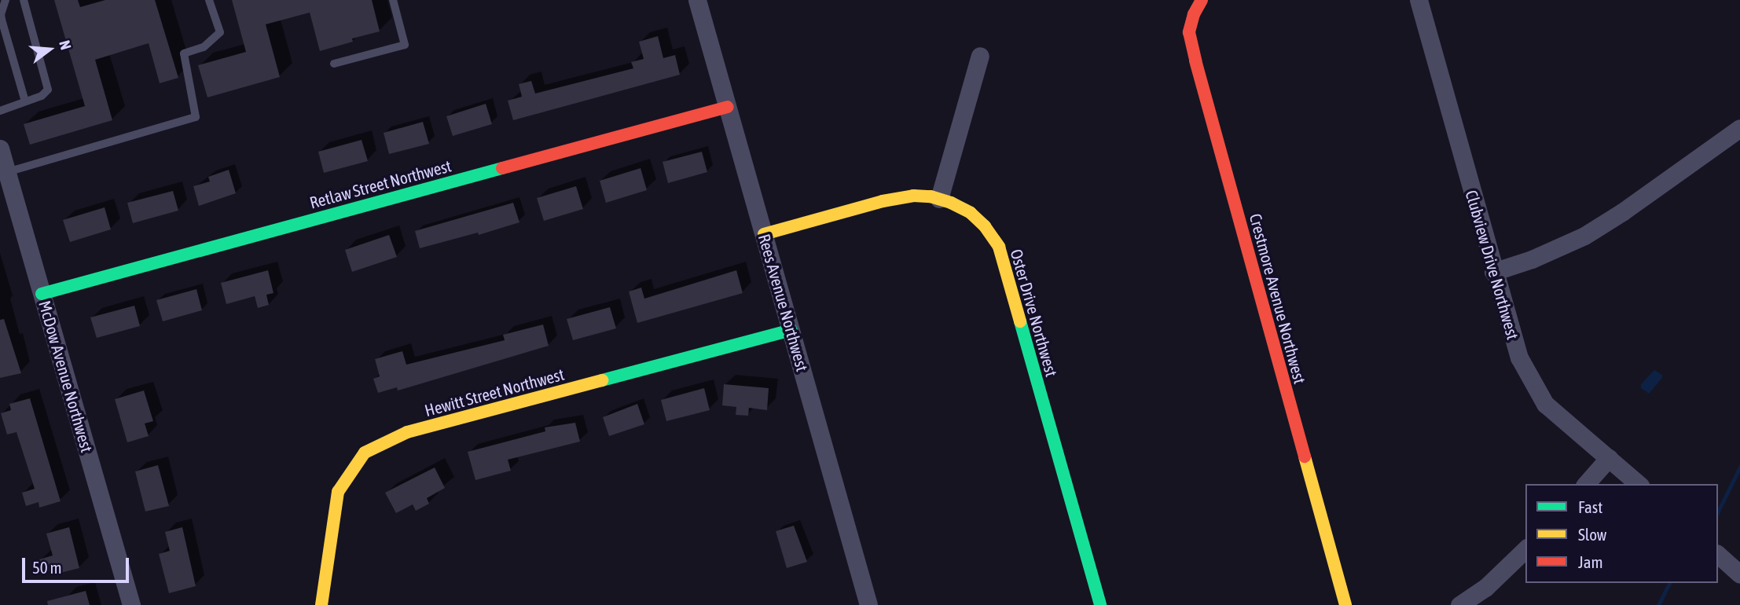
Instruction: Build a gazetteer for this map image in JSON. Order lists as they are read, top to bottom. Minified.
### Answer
{"streets":{"street":["Retlaw Street Northwest","Clubview Drive Northwest","Crestmore Avenue Northwest","Rees Avenue Northwest","Oster Drive Northwest","McDow Avenue Northwest","Hewitt Street Northwest"]},"crossings":[["Retlaw Street Northwest","Rees Avenue Northwest"],["Retlaw Street Northwest","McDow Avenue Northwest"],["Rees Avenue Northwest","Oster Drive Northwest"],["Rees Avenue Northwest","Hewitt Street Northwest"]],"legend":["Fast","Slow","Jam"],"scale_bar":"50 m","north":"right"}
